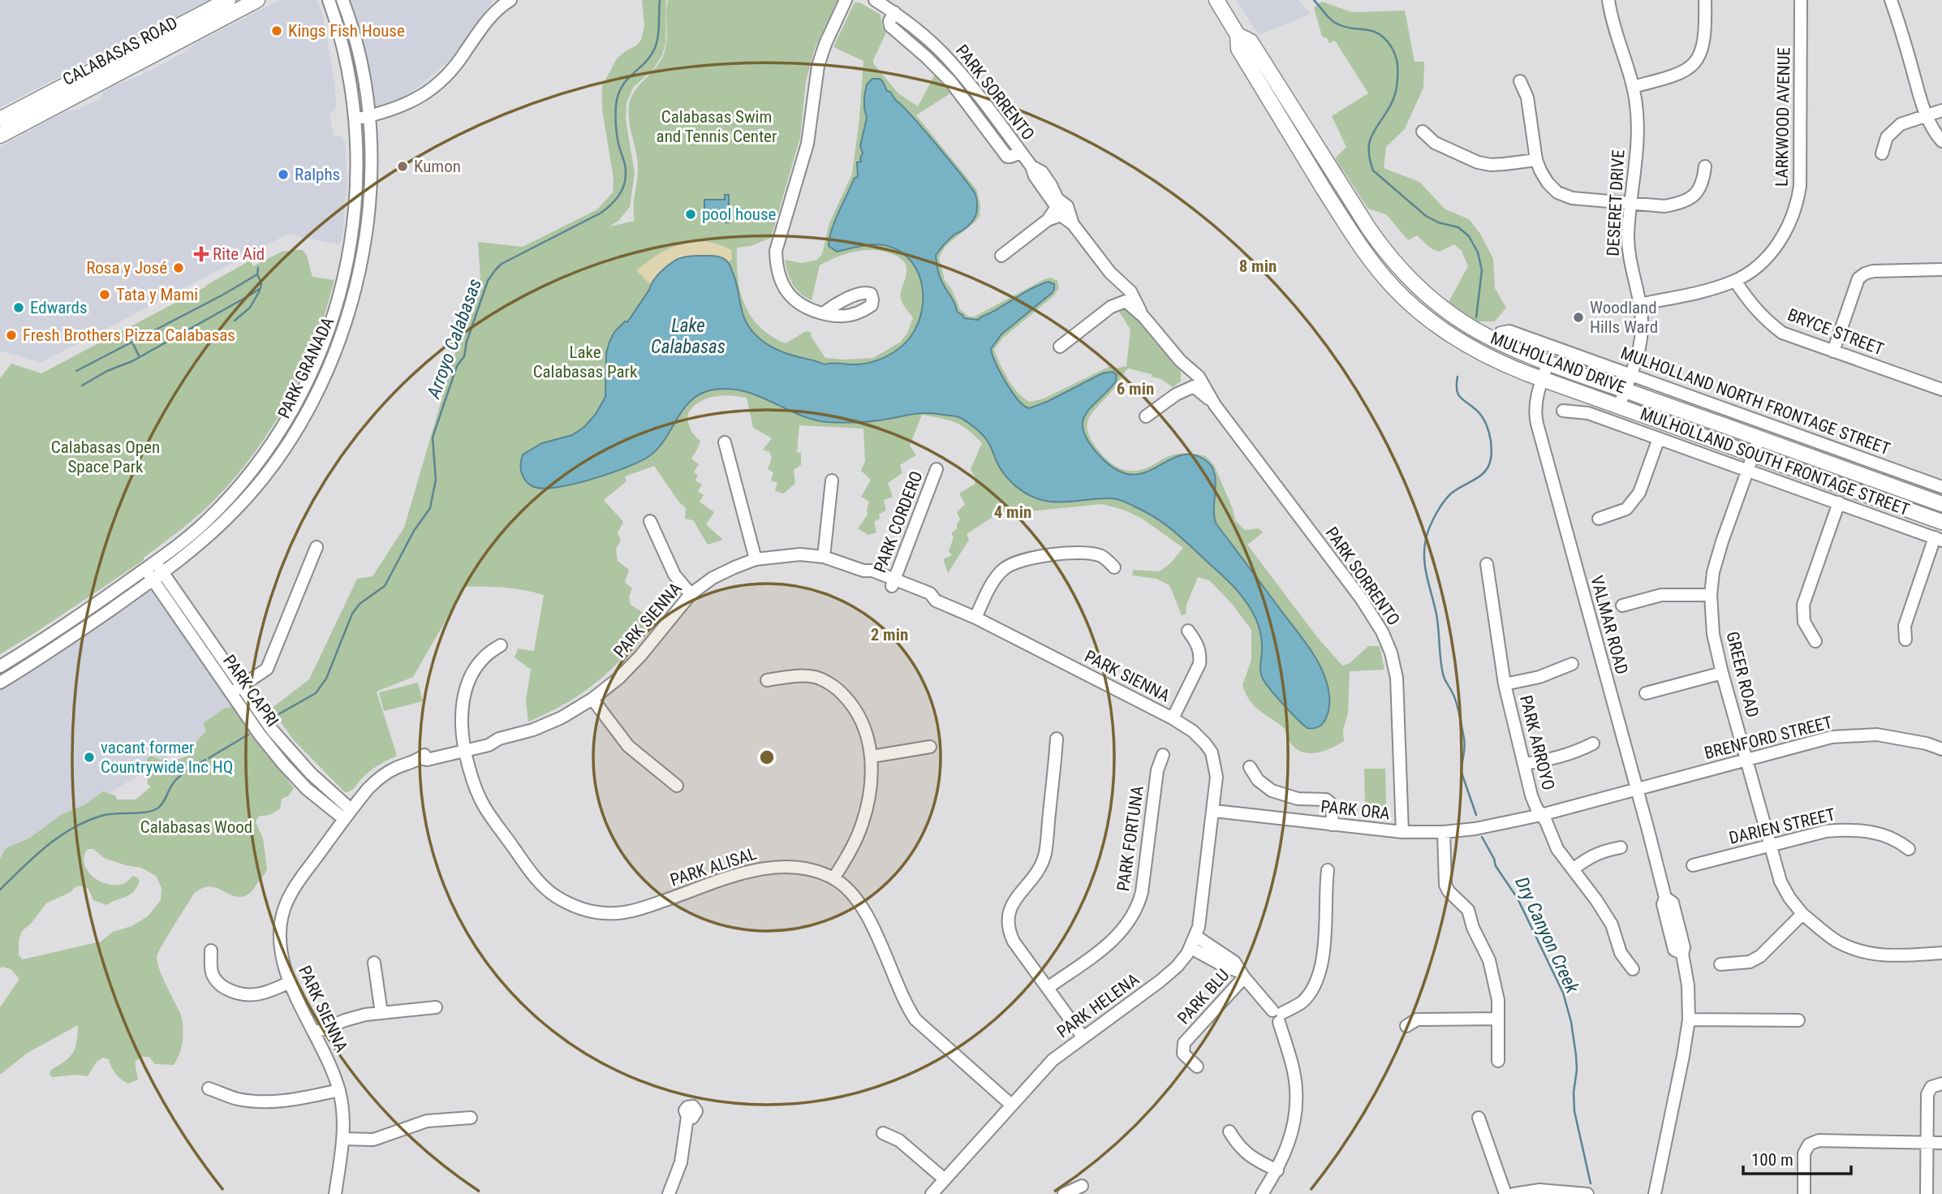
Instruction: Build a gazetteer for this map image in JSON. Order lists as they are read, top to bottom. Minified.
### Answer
{"streets":{"main road":["CALABASAS ROAD","MULHOLLAND DRIVE"],"street":["PARK SORRENTO","LARKWOOD AVENUE","DESERET DRIVE","BRYCE STREET","PARK GRANADA","MULHOLLAND NORTH FRONTAGE STREET","MULHOLLAND SOUTH FRONTAGE STREET","PARK CORDERO","PARK SIENNA","VALMAR ROAD","GREER ROAD","PARK CAPRI","BRENFORD STREET","PARK ARROYO","PARK ORA","DARIEN STREET","PARK FORTUNA","PARK ALISAL","PARK BLU","PARK HELENA"]},"crossings":[["PARK SORRENTO","PARK ORA"],["LARKWOOD AVENUE","DESERET DRIVE"],["LARKWOOD AVENUE","BRYCE STREET"],["DESERET DRIVE","MULHOLLAND DRIVE"],["DESERET DRIVE","MULHOLLAND NORTH FRONTAGE STREET"],["MULHOLLAND DRIVE","MULHOLLAND NORTH FRONTAGE STREET"],["MULHOLLAND DRIVE","VALMAR ROAD"],["MULHOLLAND DRIVE","GREER ROAD"],["PARK GRANADA","PARK CAPRI"],["MULHOLLAND SOUTH FRONTAGE STREET","GREER ROAD"],["PARK CORDERO","PARK SIENNA"],["PARK SIENNA","PARK CAPRI"],["PARK SIENNA","PARK ORA"],["PARK SIENNA","PARK ALISAL"],["PARK SIENNA","PARK HELENA"],["VALMAR ROAD","BRENFORD STREET"],["GREER ROAD","BRENFORD STREET"],["GREER ROAD","DARIEN STREET"],["BRENFORD STREET","PARK ARROYO"],["BRENFORD STREET","PARK ORA"],["PARK ARROYO","PARK ORA"],["PARK ORA","PARK HELENA"],["PARK ALISAL","PARK HELENA"]],"water":["Lake Calabasas","Arroyo Calabasas","Dry Canyon Creek"],"parks":["Calabasas Swim and Tennis Center","Lake Calabasas Park","Calabasas Open Space Park","Calabasas Wood"],"places":{"other":["Kings Fish House","Kumon","Ralphs","pool house","Rosa y José","Tata y Mami","Edwards","Woodland Hills Ward","Fresh Brothers Pizza Calabasas","vacant former Countrywide Inc HQ"],"health":["Rite Aid"]},"scale_bar":"100 m","rings":["8 min","6 min","4 min","2 min"]}
